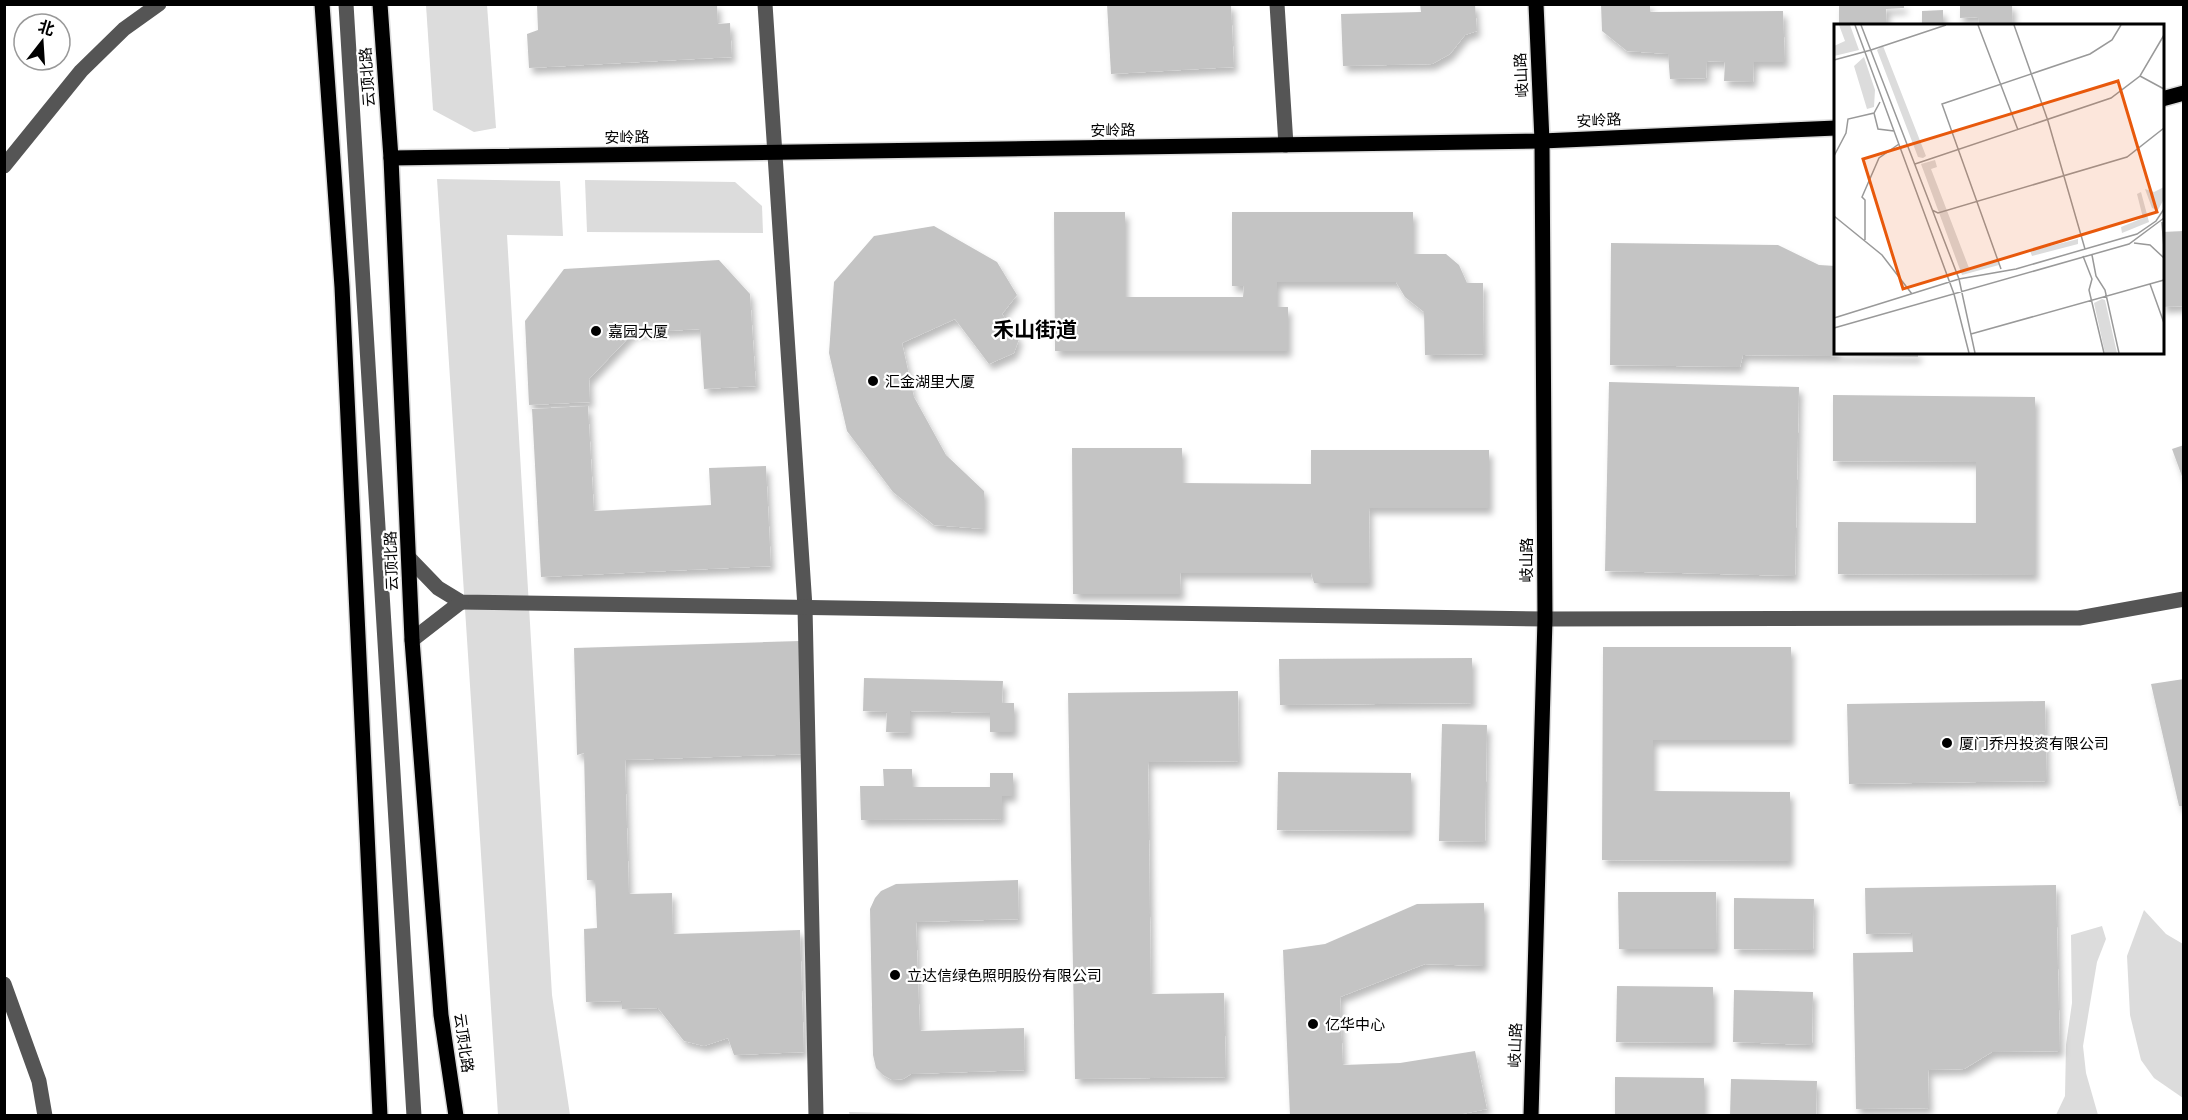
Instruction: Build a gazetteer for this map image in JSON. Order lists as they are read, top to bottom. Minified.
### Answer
{"streets":{"main road":["岐山路","云顶北路","安岭路"]},"crossings":[["岐山路","安岭路"],["云顶北路","安岭路"]],"districts":["禾山街道"],"places":["嘉园大厦","汇金湖里大厦","厦门乔丹投资有限公司","立达信绿色照明股份有限公司","亿华中心"],"north":"top"}
